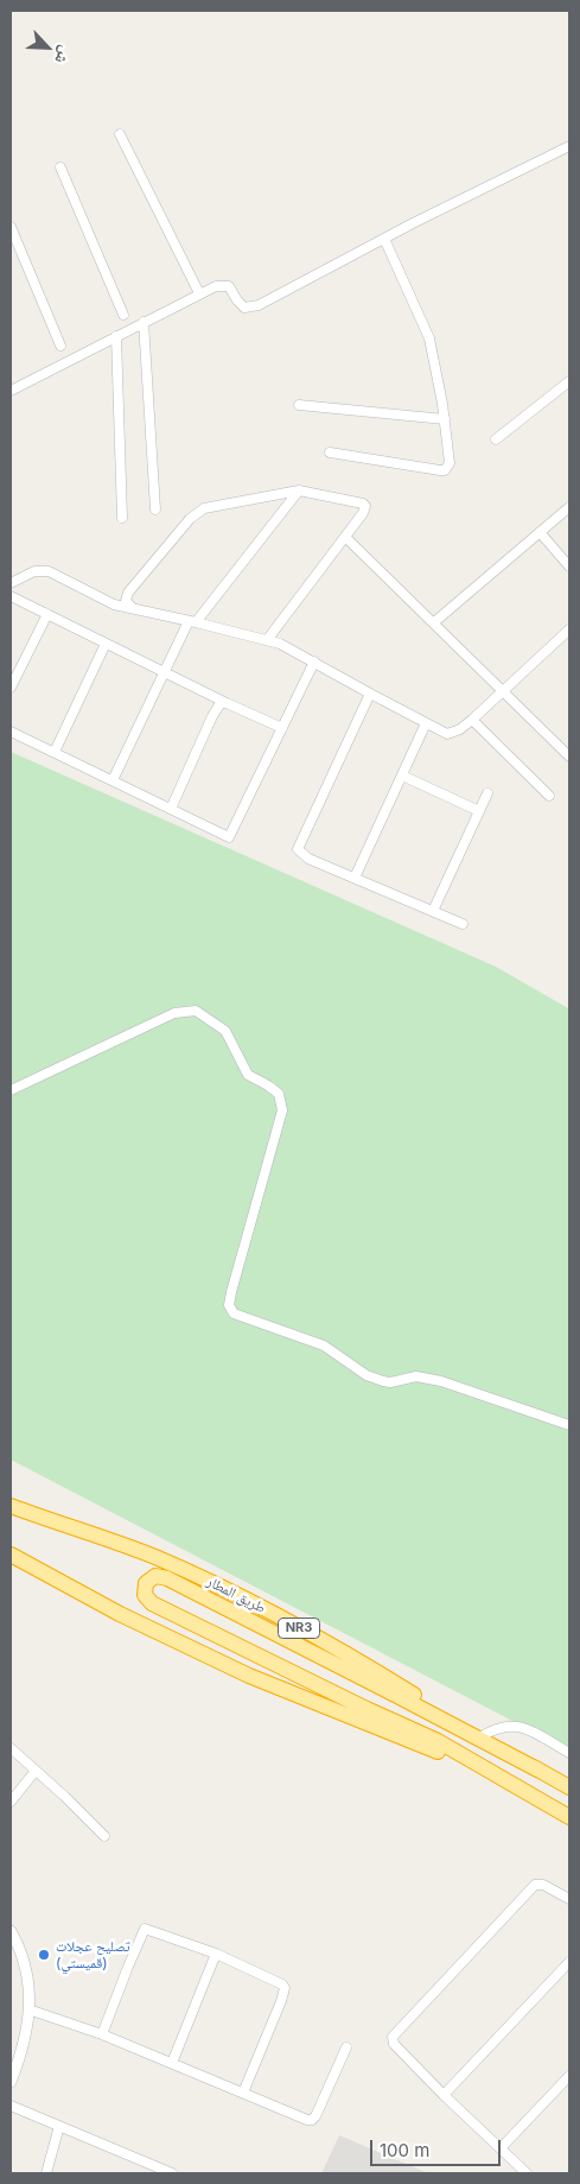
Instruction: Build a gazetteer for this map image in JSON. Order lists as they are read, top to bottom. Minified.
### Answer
{"streets":{"highway":["طريق المطار","NR3"]},"places":["تصليح عجلات (قميستي)"],"scale_bar":"100 m","north":"bottom right"}
